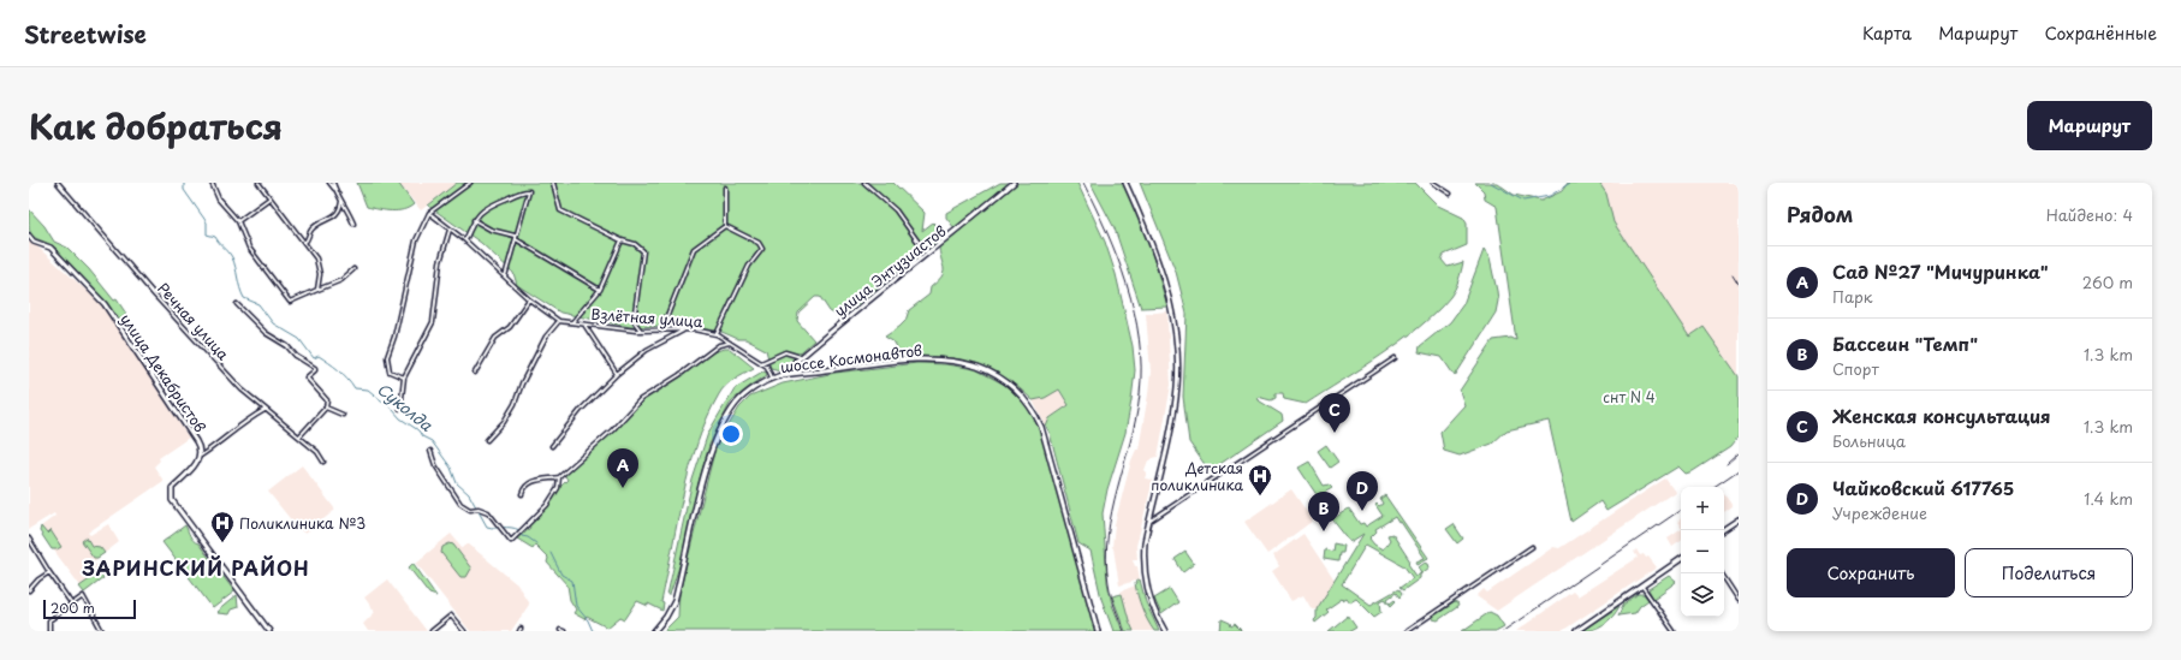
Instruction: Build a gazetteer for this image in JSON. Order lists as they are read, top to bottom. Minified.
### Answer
{"streets":{"main road":["улица Энтузиастов","шоссе Космонавтов","улица Декабристов"],"street":["Взлётная улица","Речная улица"]},"crossings":[["улица Энтузиастов","шоссе Космонавтов"],["Взлётная улица","шоссе Космонавтов"]],"districts":["ЗАРИНСКИЙ РАЙОН"],"water":["Суколда"],"parks":["снт N 4"],"places":{"hospital":["Детская поликлиника","Поликлиника №3"]},"scale_bar":"200 m","page":{"header":"Streetwise","nav":["Карта","Маршрут","Сохранённые"],"title":"Как добраться","buttons":["Маршрут",["Сохранить","Поделиться"]],"heading":["Рядом","Найдено: 4"],"list":[{"mark":"A","name":"Сад №27 \"Мичуринка\"","note":"Парк","value":"260 m"},{"mark":"B","name":"Бассеин \"Темп\"","note":"Спорт","value":"1.3 km"},{"mark":"C","name":"Женская консультация","note":"Больница","value":"1.3 km"},{"mark":"D","name":"Чайковский 617765","note":"Учреждение","value":"1.4 km"}],"pins":["C","A","D","B"],"map_buttons":["+","−"],"scale":"200 m"}}
